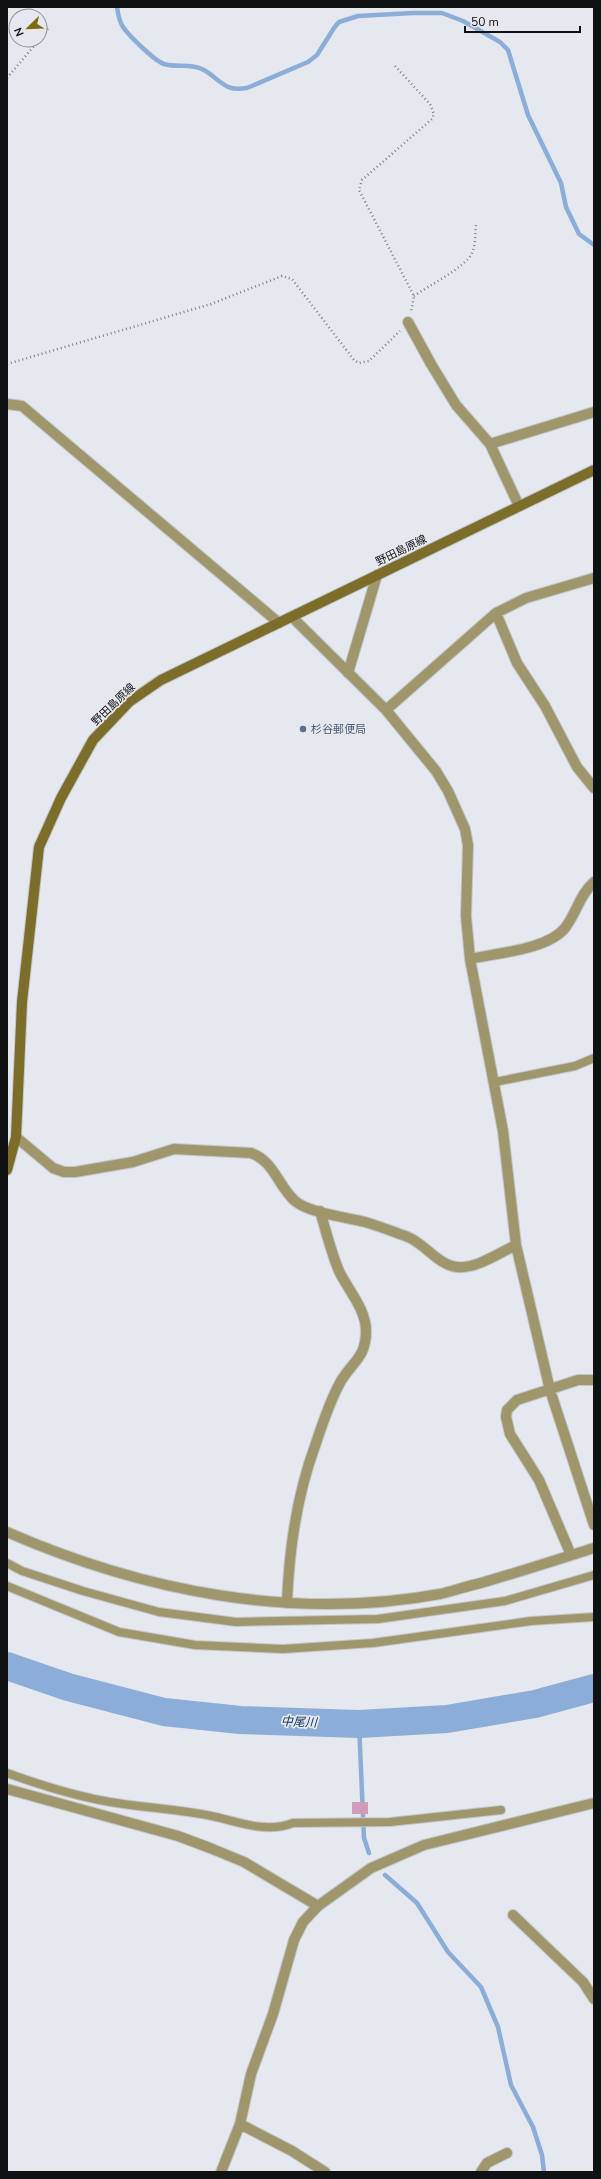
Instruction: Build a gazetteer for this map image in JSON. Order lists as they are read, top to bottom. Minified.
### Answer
{"streets":{"main road":["野田島原線"]},"water":["中尾川"],"places":["杉谷郵便局"],"scale_bar":"50 m","north":"bottom left"}
